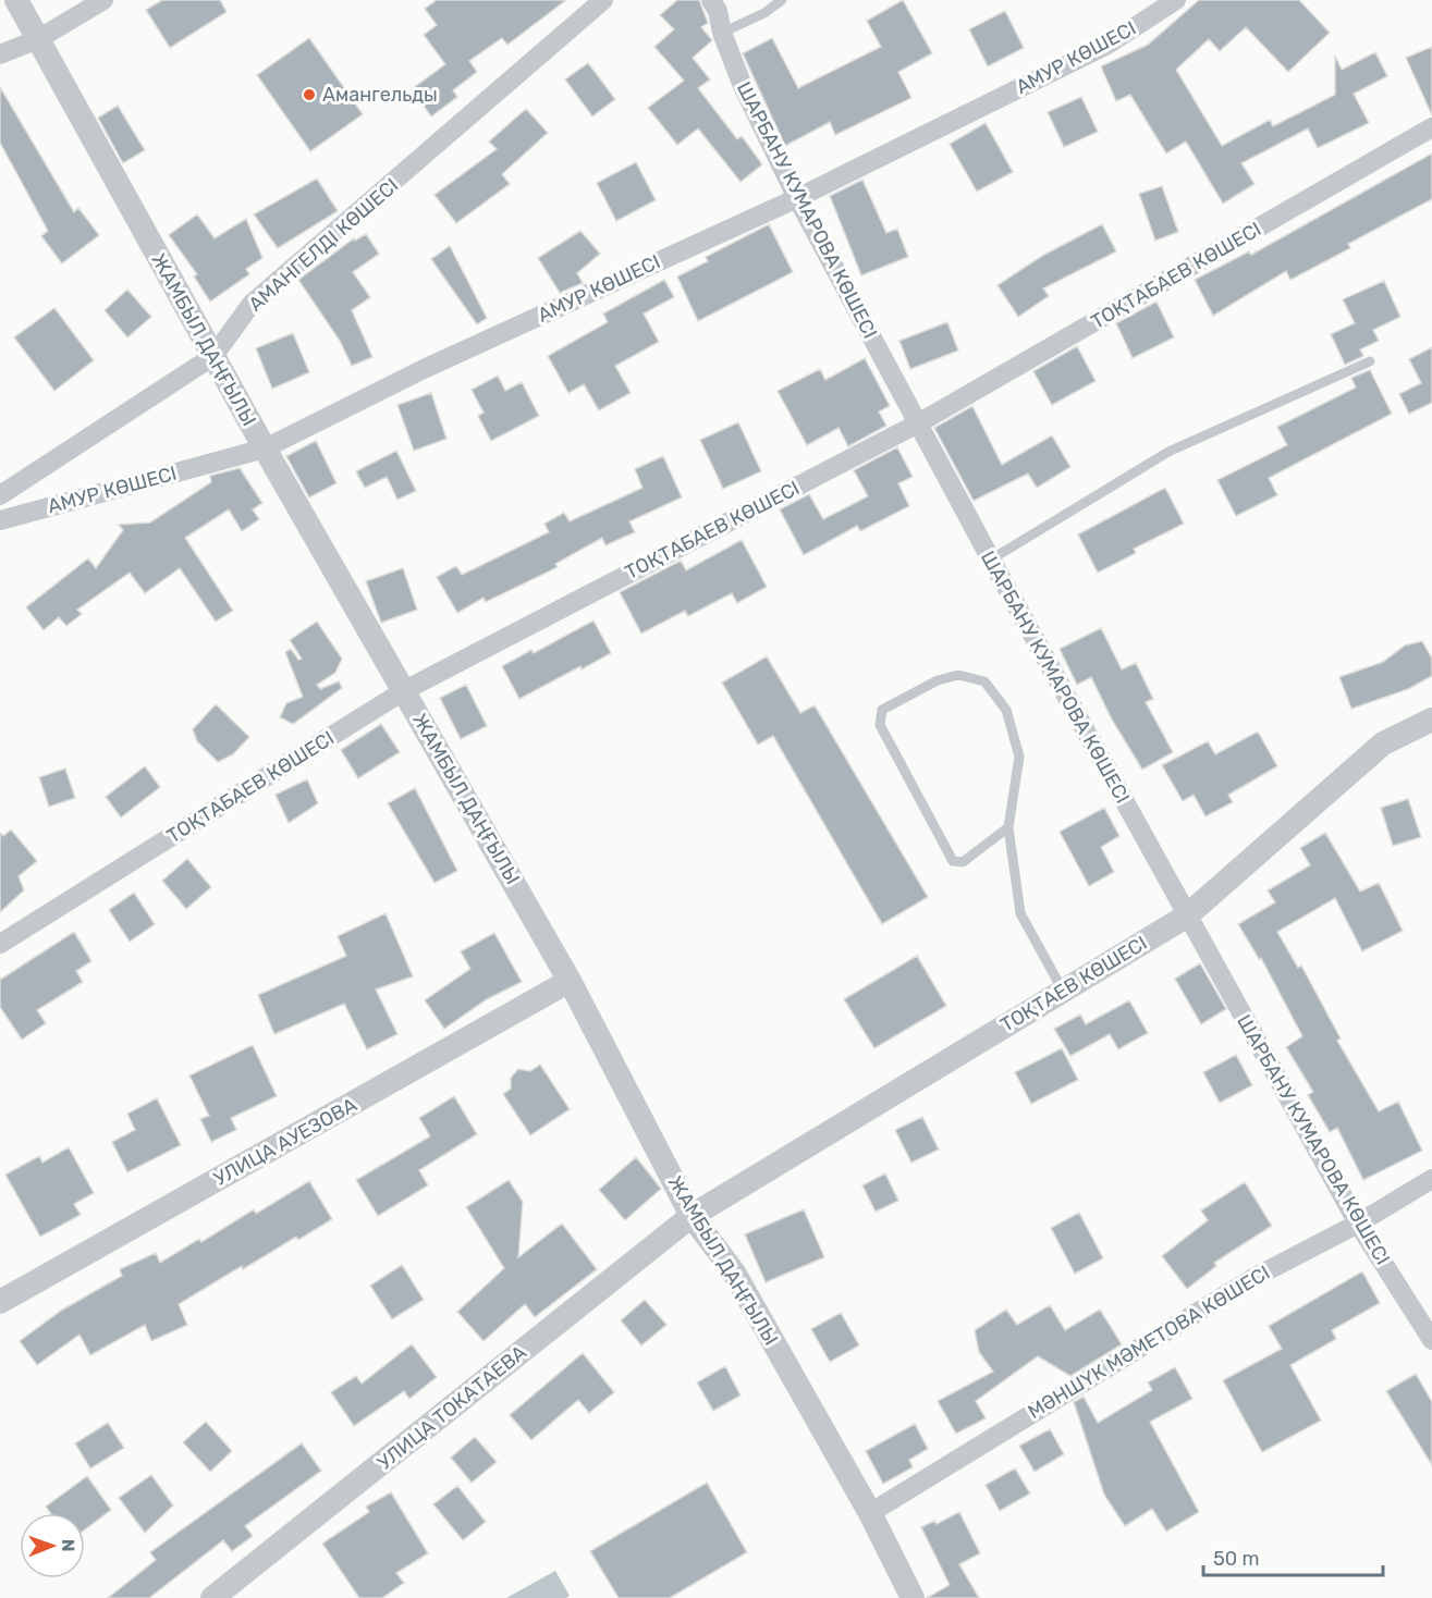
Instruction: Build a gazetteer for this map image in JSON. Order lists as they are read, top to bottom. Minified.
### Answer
{"streets":{"street":["АМУР КӨШЕСІ","ШАРБАНУ КУМАРОВА КӨШЕСІ","АМАНГЕЛДІ КӨШЕСІ","ТОҚТАБАЕВ КӨШЕСІ","ЖАМБЫЛ ДАҢҒЫЛЫ","ТОҚТАЕВ КӨШЕСІ","УЛИЦА АУЕЗОВА","МӘНШҮК МӘМЕТОВА КӨШЕСІ","УЛИЦА ТОКАТАЕВА"]},"crossings":[["АМУР КӨШЕСІ","ШАРБАНУ КУМАРОВА КӨШЕСІ"],["АМУР КӨШЕСІ","ЖАМБЫЛ ДАҢҒЫЛЫ"],["ШАРБАНУ КУМАРОВА КӨШЕСІ","ТОҚТАБАЕВ КӨШЕСІ"],["ШАРБАНУ КУМАРОВА КӨШЕСІ","ТОҚТАЕВ КӨШЕСІ"],["ШАРБАНУ КУМАРОВА КӨШЕСІ","МӘНШҮК МӘМЕТОВА КӨШЕСІ"],["АМАНГЕЛДІ КӨШЕСІ","ЖАМБЫЛ ДАҢҒЫЛЫ"],["ТОҚТАБАЕВ КӨШЕСІ","ЖАМБЫЛ ДАҢҒЫЛЫ"],["ЖАМБЫЛ ДАҢҒЫЛЫ","ТОҚТАЕВ КӨШЕСІ"],["ЖАМБЫЛ ДАҢҒЫЛЫ","УЛИЦА АУЕЗОВА"],["ЖАМБЫЛ ДАҢҒЫЛЫ","МӘНШҮК МӘМЕТОВА КӨШЕСІ"],["ЖАМБЫЛ ДАҢҒЫЛЫ","УЛИЦА ТОКАТАЕВА"],["ТОҚТАЕВ КӨШЕСІ","УЛИЦА ТОКАТАЕВА"]],"places":["Амангельды"],"scale_bar":"50 m","north":"right"}
